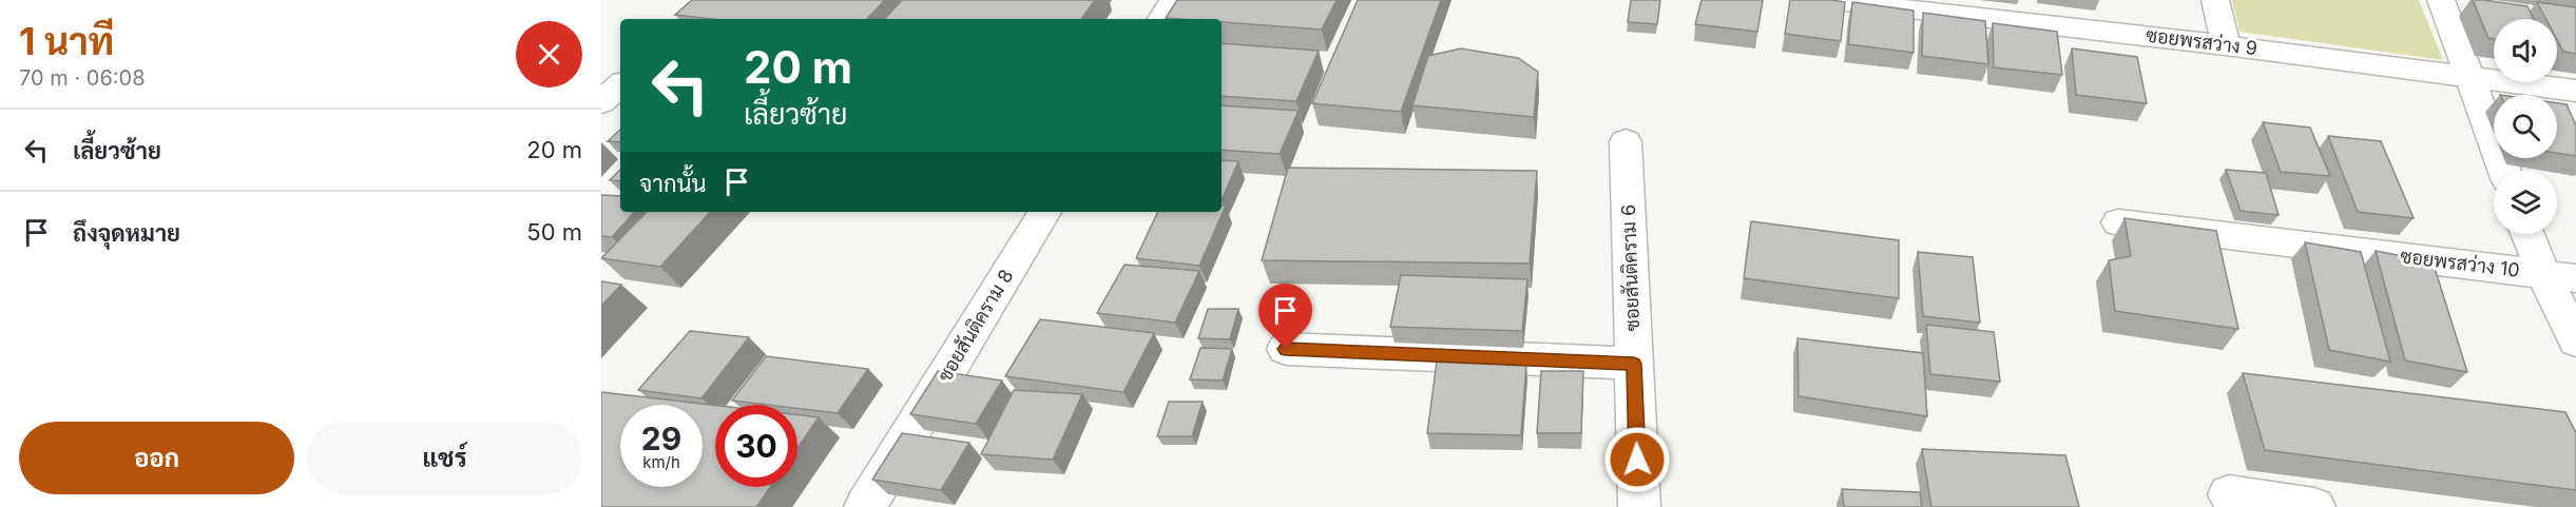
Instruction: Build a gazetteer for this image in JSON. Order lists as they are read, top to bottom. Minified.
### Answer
{"streets":{"street":["ซอยพรสว่าง 9","ซอยพรสว่าง 10","ซอยสันติคราม 6","ซอยสันติคราม 8"]},"page":{"heading":["1 นาที","70 m · 06:08"],"turn":["20 m","เลี้ยวซ้าย"],"list":[{"name":"เลี้ยวซ้าย","value":"20 m"},{"name":"ถึงจุดหมาย","value":"50 m"}],"then":"จากนั้น","speed":"29 km/h","limit":"30","buttons":["ออก","แชร์"]}}
